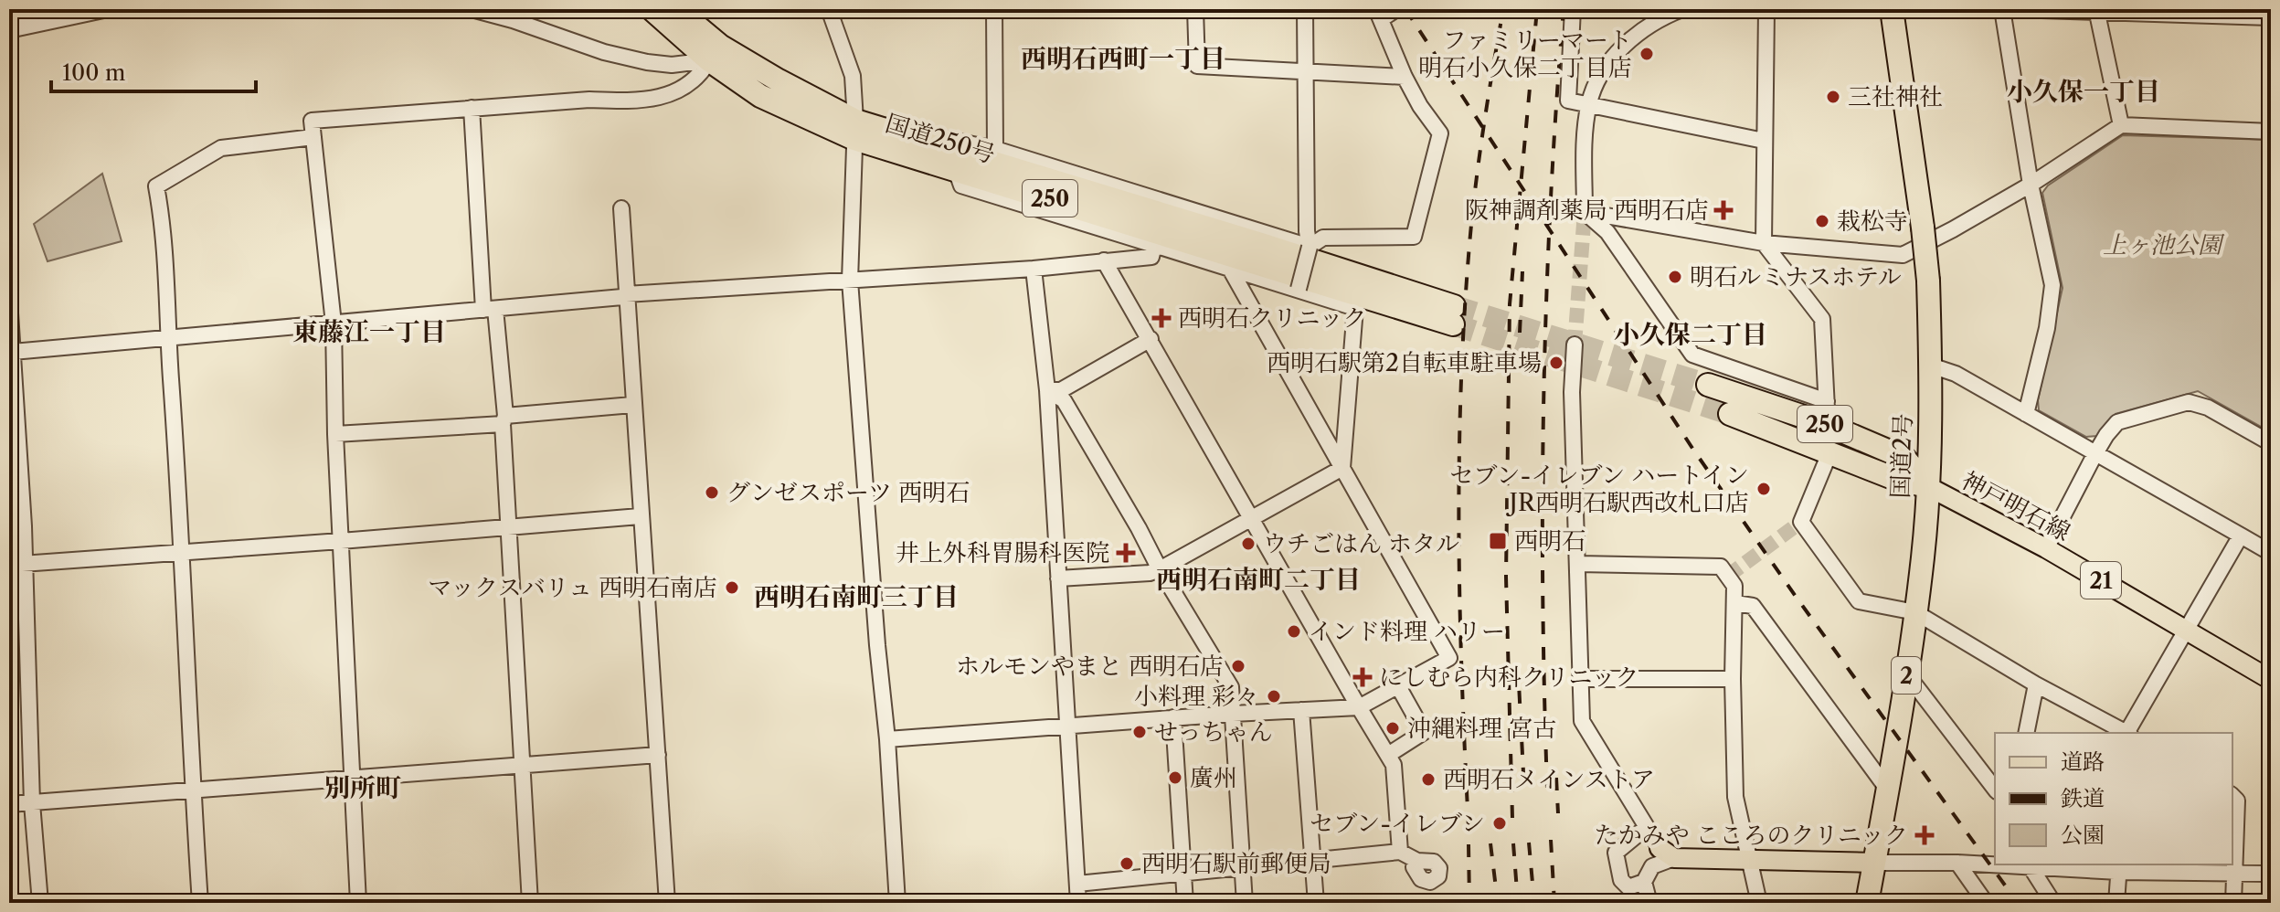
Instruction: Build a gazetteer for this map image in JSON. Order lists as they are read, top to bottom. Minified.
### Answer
{"streets":{"highway":["国道250号","250","国道2号","2"],"main road":["神戸明石線","21"]},"crossings":[["250","国道2号"],["250","神戸明石線"],["国道2号","神戸明石線"]],"districts":["西明石西町一丁目","小久保一丁目","東藤江一丁目","小久保二丁目","西明石南町二丁目","西明石南町三丁目","別所町"],"parks":["上ヶ池公園"],"places":{"other":["ファミリーマート 明石小久保二丁目店","三社神社","栽松寺","明石ルミナスホテル","西明石駅第2自転車駐車場","セブン-イレブン ハートイン JR西明石駅西改札口店","グンゼスポーツ 西明石","ウチごはん ホタル","マックスバリュ 西明石南店","インド料理 ハリー","ホルモンやまと 西明石店","小料理 彩々","沖縄料理 宮古","せっちゃん","廣州","西明石メインストア","セブン-イレブン","西明石駅前郵便局"],"health":["阪神調剤薬局 西明石店","西明石クリニック","井上外科胃腸科医院","にしむら内科クリニック","たかみや こころのクリニック"],"transit":["西明石"]},"legend":["道路","鉄道","公園"],"scale_bar":"100 m"}
